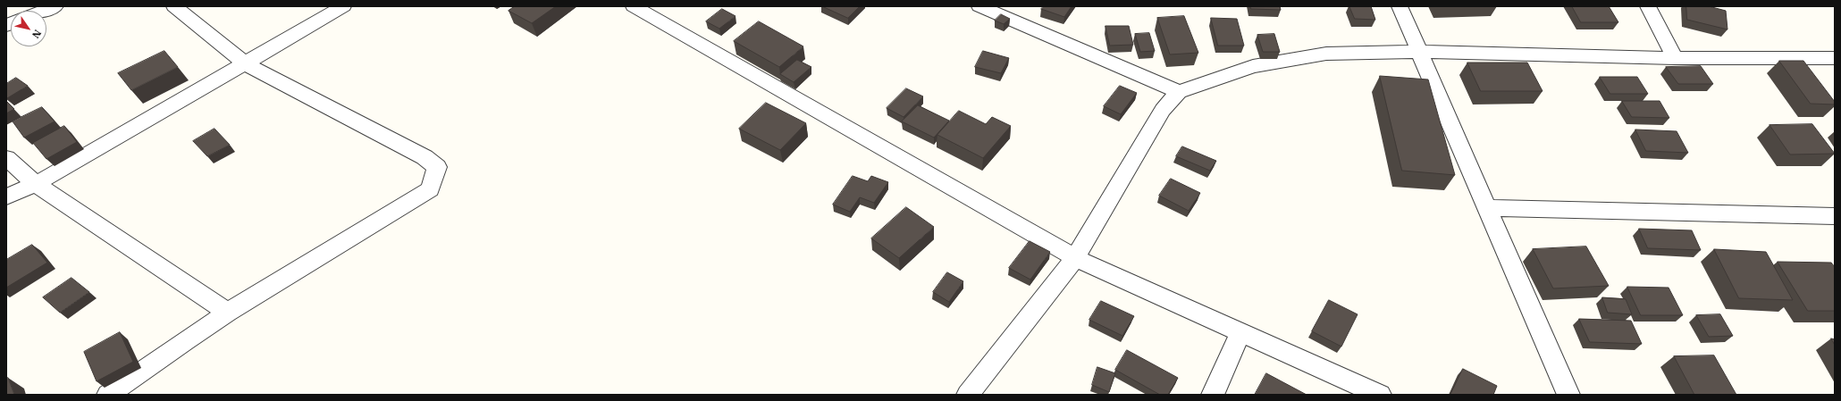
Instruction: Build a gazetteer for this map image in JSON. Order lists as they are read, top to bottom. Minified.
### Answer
{"north":"bottom right"}
